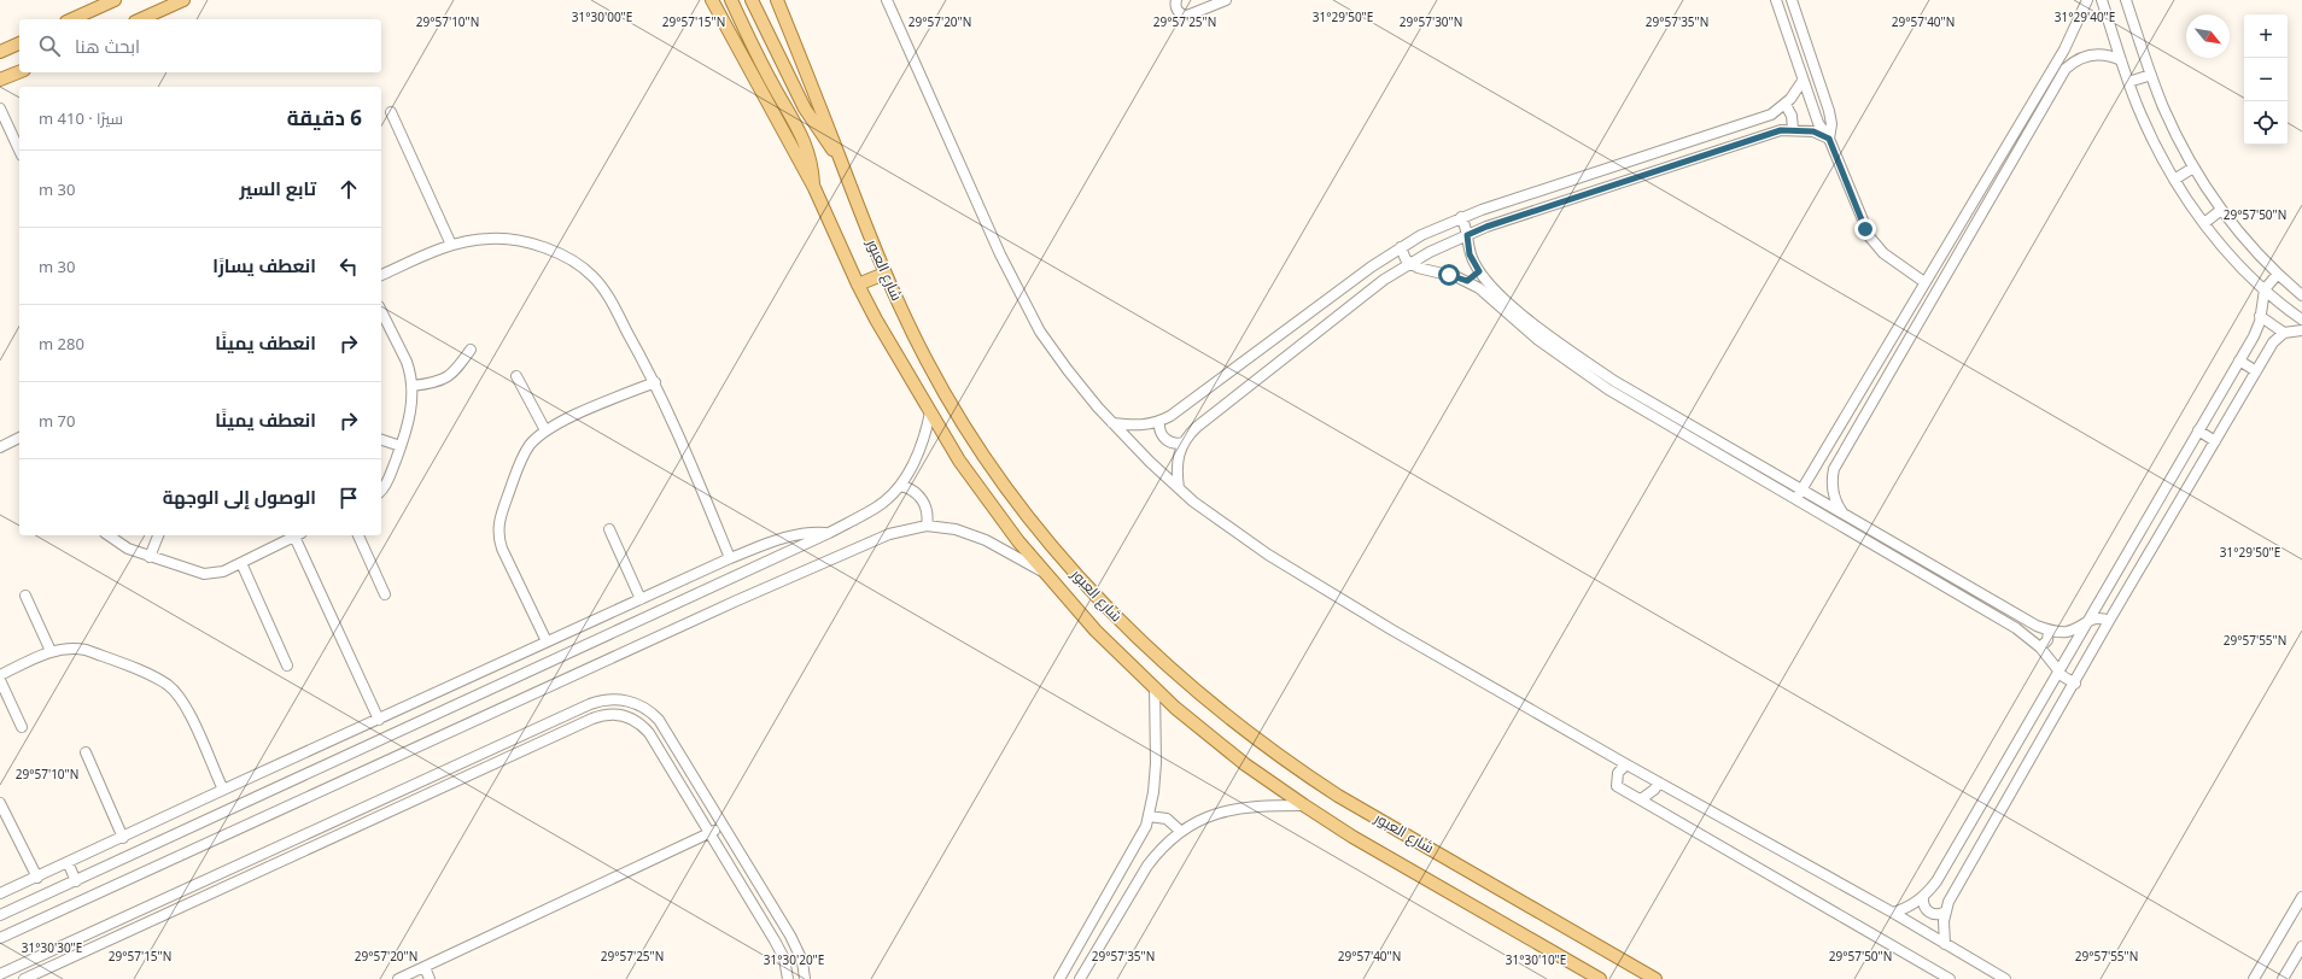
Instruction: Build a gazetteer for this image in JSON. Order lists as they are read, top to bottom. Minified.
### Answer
{"streets":{"main road":["شارع العبور"]},"north":"bottom right","page":{"map_buttons":["+","−"],"search":"ابحث هنا","heading":["6 دقيقة","سيرًا · 410 m"],"list":[["تابع السير","30 m"],["انعطف يسارًا","30 m"],["انعطف يمينًا","280 m"],["انعطف يمينًا","70 m"],"الوصول إلى الوجهة"]},"coordinates":["31°30'00\"E","31°29'50\"E","31°29'40\"E","29°57'10\"N","29°57'15\"N","29°57'20\"N","29°57'25\"N","29°57'30\"N","29°57'35\"N","29°57'40\"N","29°57'50\"N","29°57'55\"N","31°30'30\"E","31°30'20\"E","31°30'10\"E"]}
